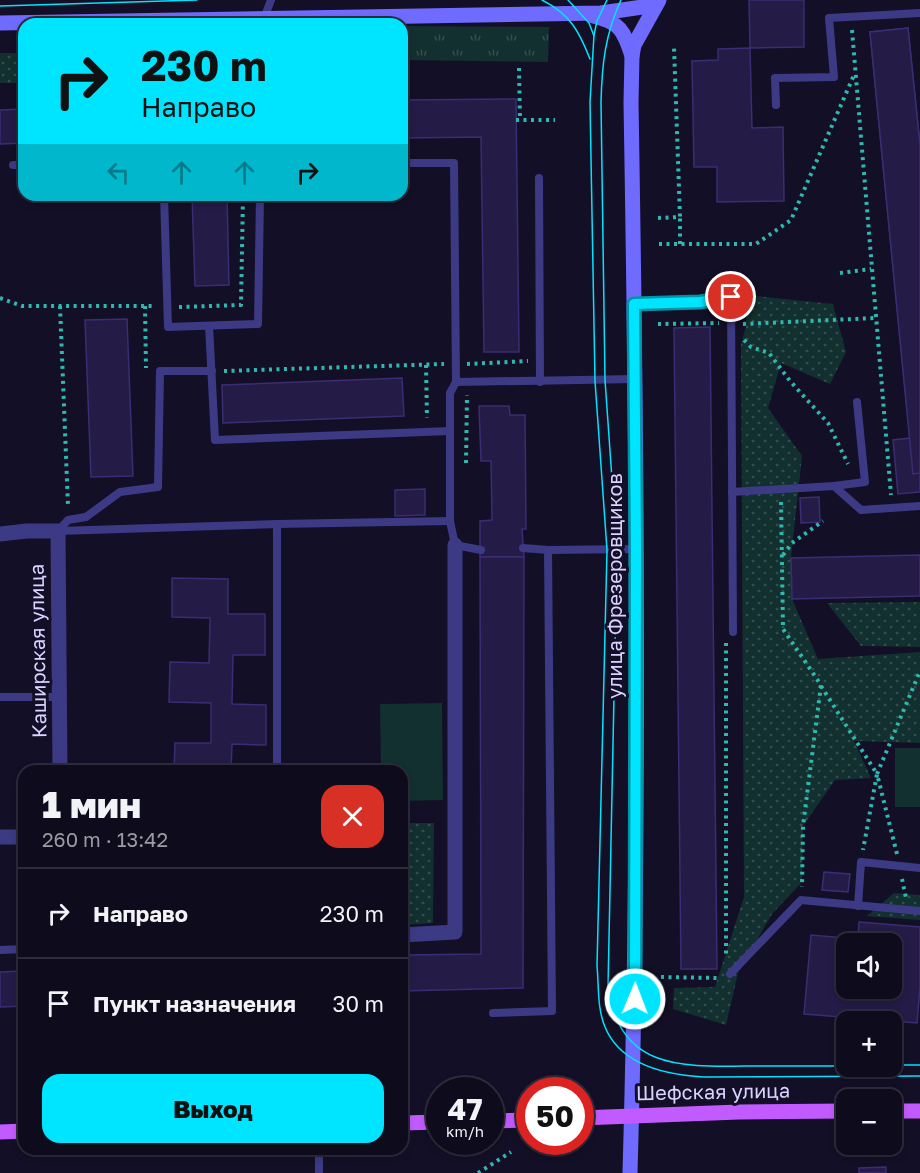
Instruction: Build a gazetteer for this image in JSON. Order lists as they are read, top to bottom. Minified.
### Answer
{"streets":{"main road":["улица Фрезеровщиков","Шефская улица"],"street":["Каширская улица"]},"crossings":[["улица Фрезеровщиков","Шефская улица"]],"page":{"turn":["230 m","Направо"],"heading":["1 мин","260 m · 13:42"],"list":[{"name":"Направо","value":"230 m"},{"name":"Пункт назначения","value":"30 m"}],"map_buttons":["+","−"],"buttons":"Выход","speed":"47 km/h","limit":"50"}}
